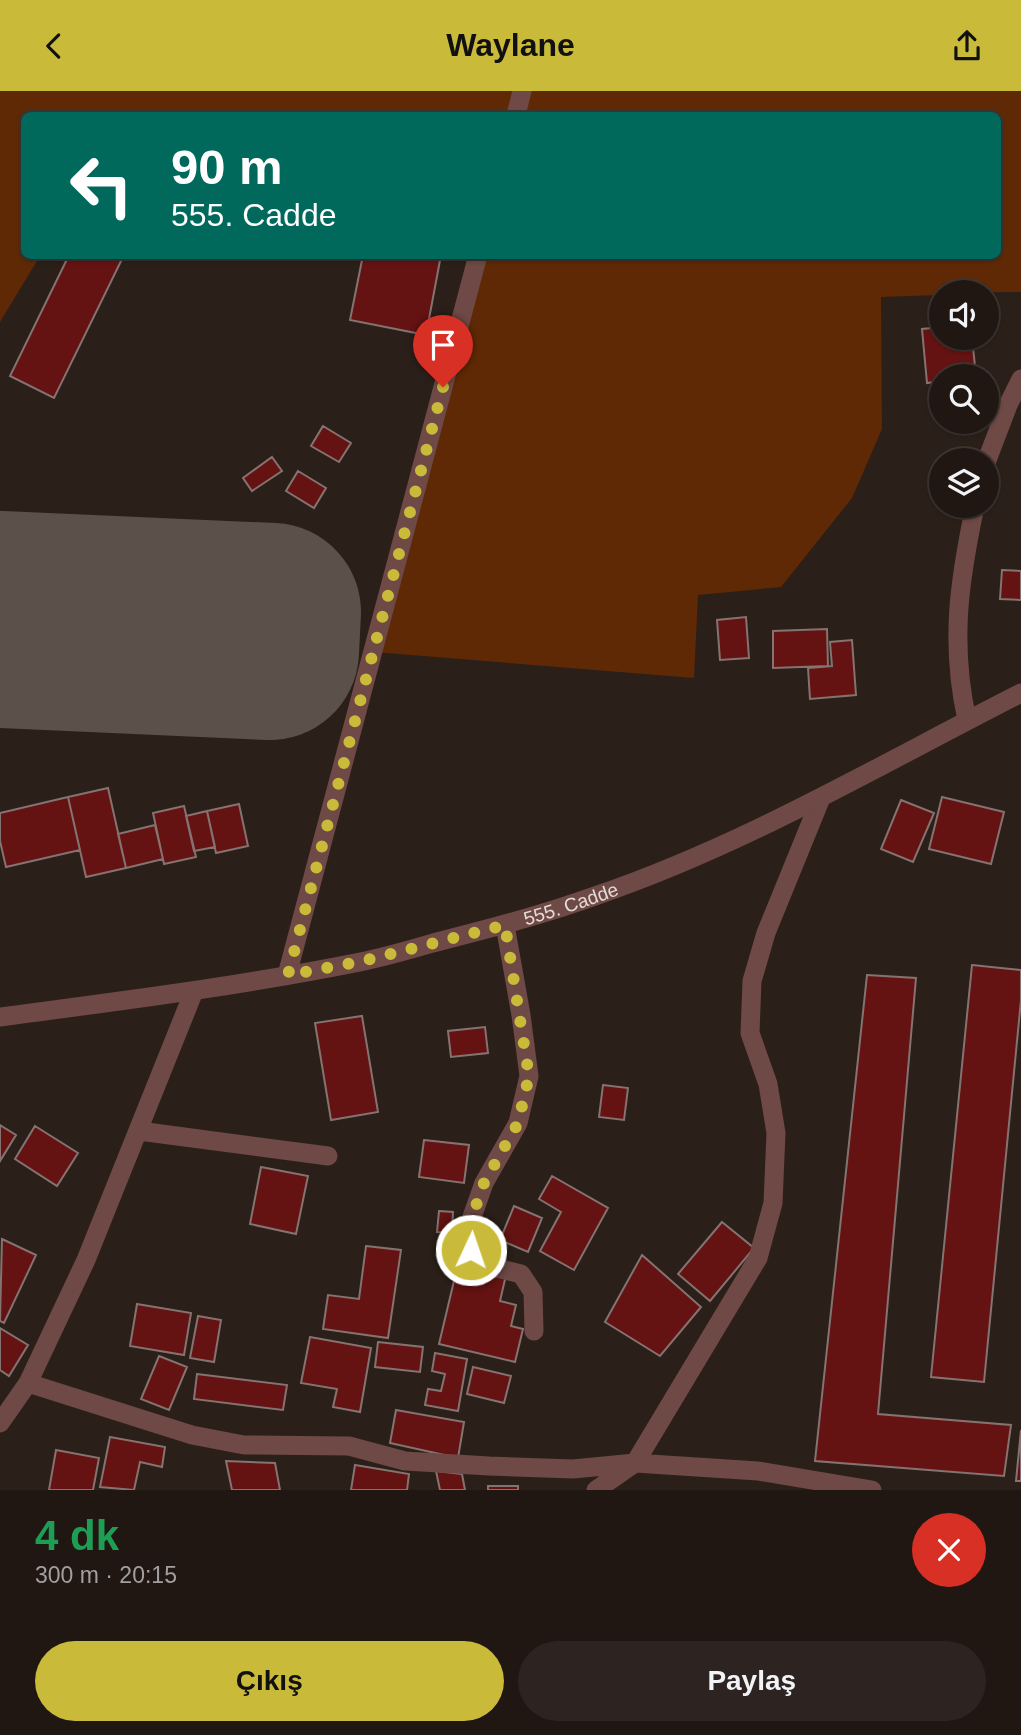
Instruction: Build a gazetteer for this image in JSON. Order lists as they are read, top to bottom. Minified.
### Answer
{"streets":{"street":["555. Cadde"]},"page":{"header":"Waylane","turn":["90 m","555. Cadde"],"heading":["4 dk","300 m · 20:15"],"buttons":["Çıkış","Paylaş"]}}
